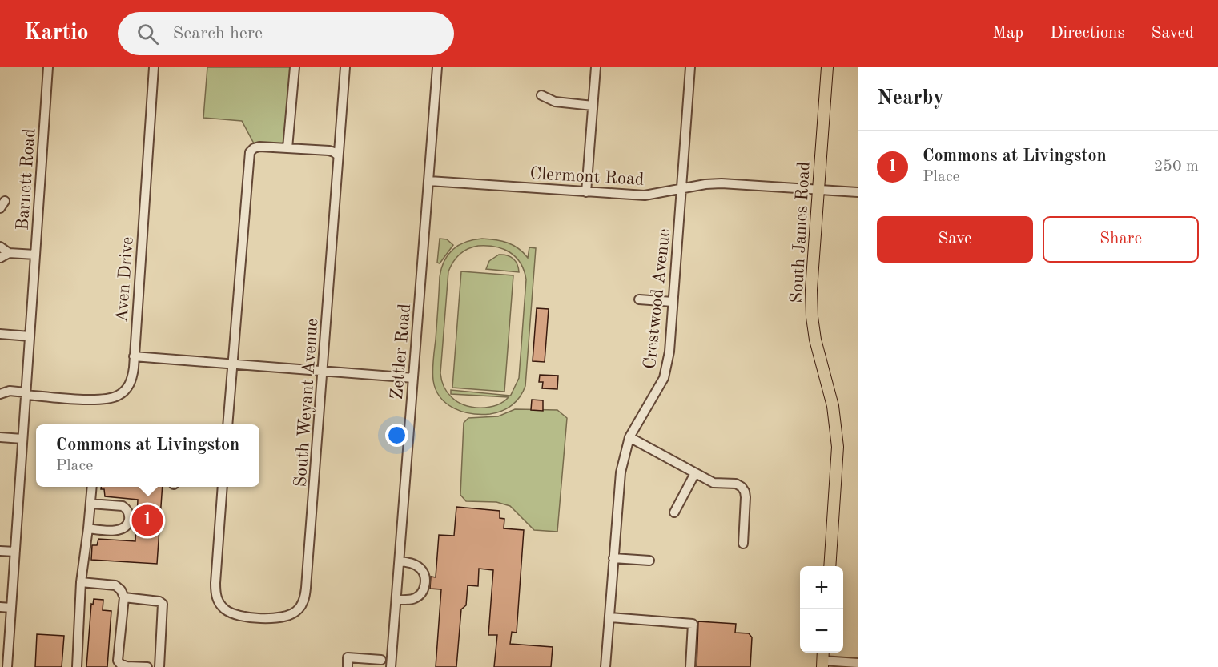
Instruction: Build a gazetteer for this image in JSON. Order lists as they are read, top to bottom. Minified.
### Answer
{"streets":{"main road":["South James Road"],"street":["Clermont Road","Barnett Road","Aven Drive","Crestwood Avenue","Zettler Road","South Weyant Avenue"]},"crossings":[["Clermont Road","South James Road"],["Clermont Road","Crestwood Avenue"],["Clermont Road","Zettler Road"],["Barnett Road","Aven Drive"]],"page":{"header":"Kartio","search":"Search here","nav":["Map","Directions","Saved"],"heading":"Nearby","list":[{"mark":"1","name":"Commons at Livingston","note":"Place","value":"250 m"}],"buttons":["Save","Share"],"popup":["Commons at Livingston","Place"],"pins":"1","map_buttons":["+","−"]}}
